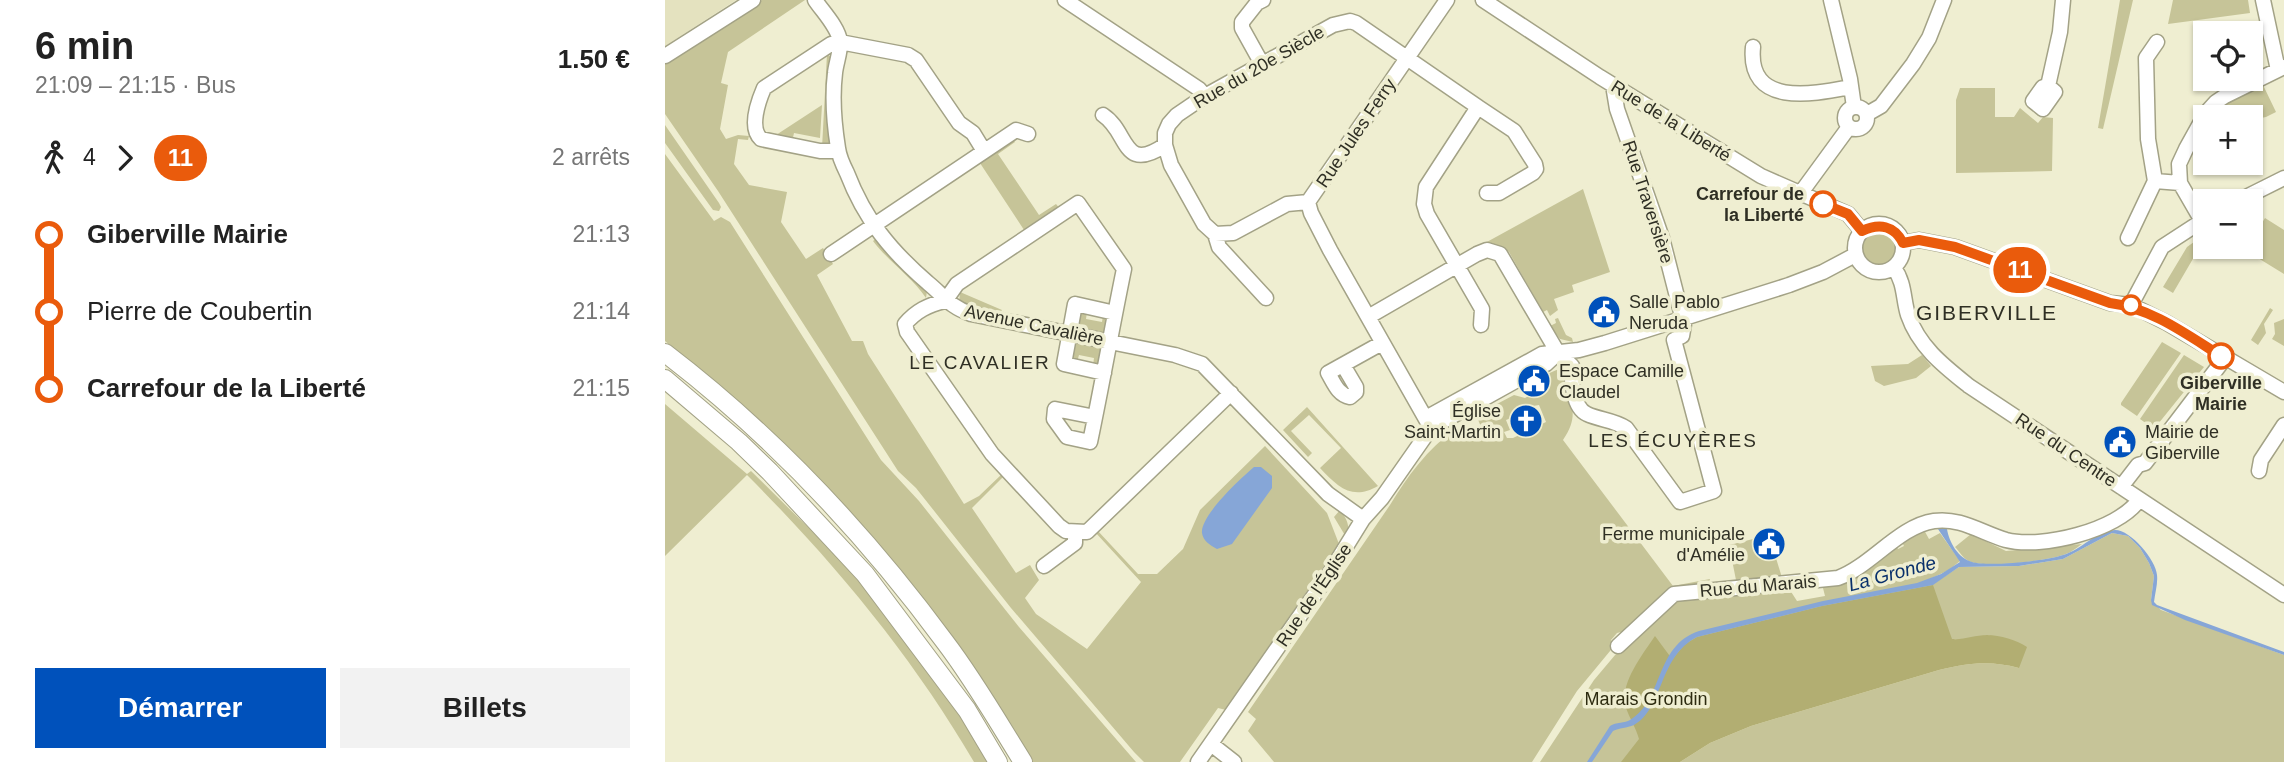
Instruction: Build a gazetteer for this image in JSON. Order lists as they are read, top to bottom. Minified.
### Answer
{"streets":{"street":["Rue du 20e Siècle","Rue de la Liberté","Rue Jules Ferry","Rue Traversière","Avenue Cavalière","Rue du Centre","Rue du Marais","Rue de l'Église"]},"crossings":[["Rue du 20e Siècle","Rue Jules Ferry"],["Rue de la Liberté","Rue Traversière"],["Rue de la Liberté","Rue du Centre"],["Rue de la Liberté","Rue de l'Église"],["Rue Jules Ferry","Rue de l'Église"],["Rue Traversière","Rue de l'Église"],["Avenue Cavalière","Rue de l'Église"],["Rue du Centre","Rue du Marais"],["Rue du Centre","Rue de l'Église"]],"districts":["GIBERVILLE","LE CAVALIER","LES ÉCUYÈRES"],"water":["La Gronde"],"parks":["Marais Grondin"],"places":{"other":["Carrefour de la Liberté","Giberville Mairie"],"public building":["Salle Pablo Neruda","Espace Camille Claudel","Mairie de Giberville","Ferme municipale d'Amélie"],"church":["Église Saint-Martin"]},"lines":["bus line 11"],"page":{"heading":["6 min","21:09 – 21:15 · Bus","1.50 €"],"on_map":"11","map_buttons":["+","−"],"legs":["4","11","2 arrêts"],"list":[{"name":"Giberville Mairie","value":"21:13"},{"name":"Pierre de Coubertin","value":"21:14"},{"name":"Carrefour de la Liberté","value":"21:15"}],"buttons":["Démarrer","Billets"]}}
